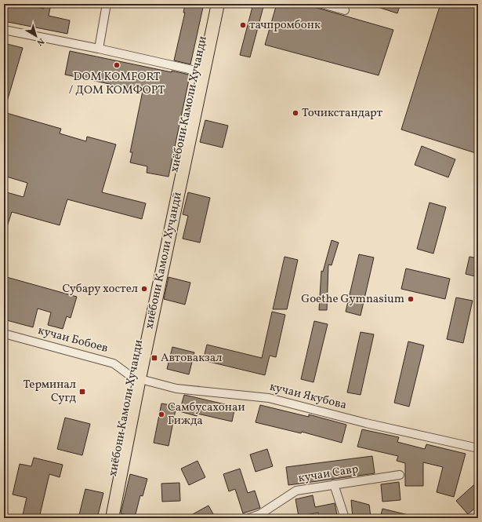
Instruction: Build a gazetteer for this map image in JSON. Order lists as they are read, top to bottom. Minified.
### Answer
{"streets":{"main road":["хиёбони Камоли Хучанди","хиёбони Камоли Хуҷандӣ"],"street":["кучаи Бобоев","кучаи Якубова","кучаи Савр"]},"crossings":[["хиёбони Камоли Хучанди","хиёбони Камоли Хуҷандӣ"],["хиёбони Камоли Хучанди","кучаи Бобоев"],["хиёбони Камоли Хучанди","кучаи Якубова"],["хиёбони Камоли Хуҷандӣ","кучаи Бобоев"],["хиёбони Камоли Хуҷандӣ","кучаи Якубова"],["кучаи Бобоев","кучаи Якубова"]],"places":{"other":["тачпромбонк","DOM KOMFORT / ДОМ КОМФОРТ","Точикстандарт","Субару хостел","Goethe Gymnasium","Самбусахонаи Гижда"],"transit":["Автовакзал","Терминал Сугд"]},"north":"bottom right"}
